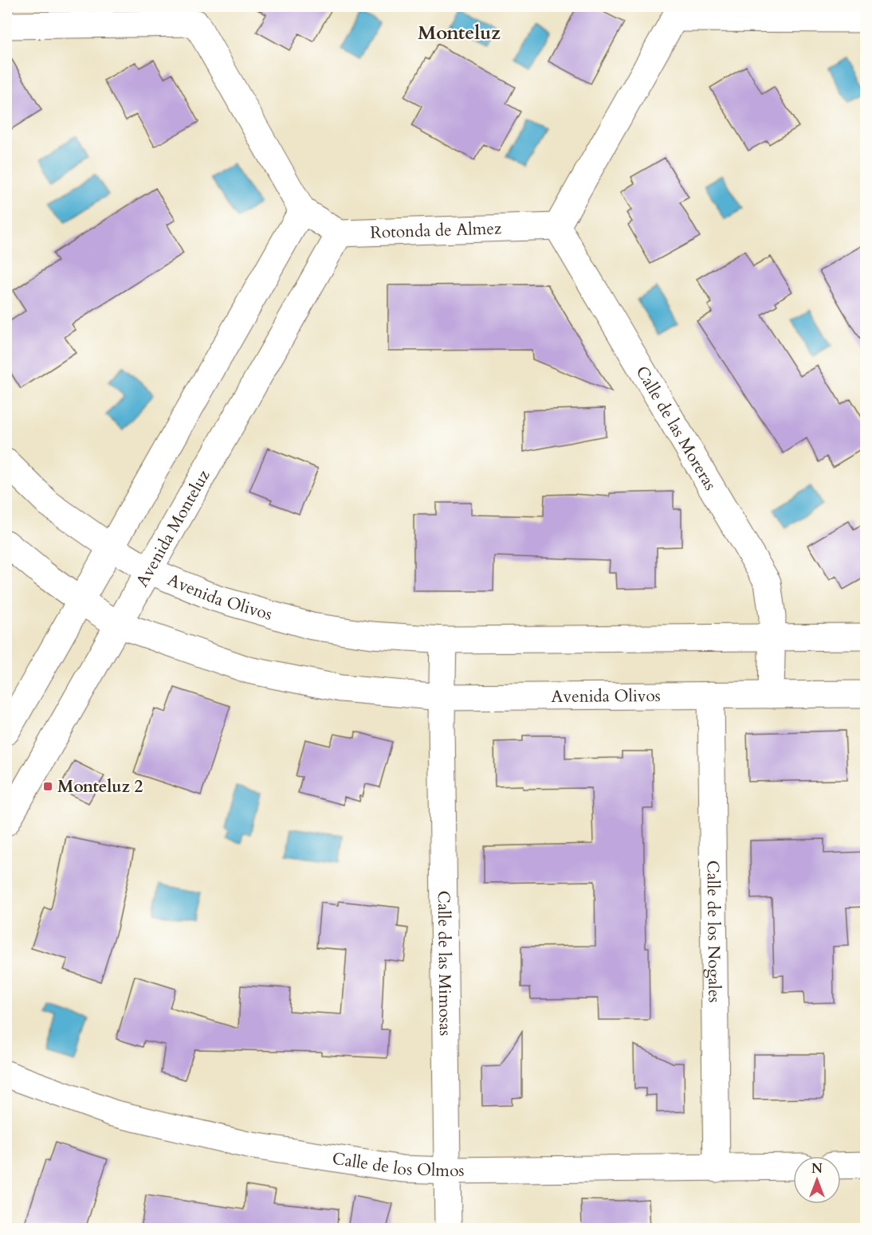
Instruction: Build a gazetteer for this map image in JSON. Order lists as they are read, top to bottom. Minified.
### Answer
{"streets":{"street":["Rotonda de Almez","Calle de las Moreras","Avenida Monteluz","Avenida Olivos","Calle de los Nogales","Calle de las Mimosas","Calle de los Olmos"]},"crossings":[["Rotonda de Almez","Calle de las Moreras"],["Rotonda de Almez","Avenida Monteluz"],["Calle de las Moreras","Avenida Olivos"],["Avenida Monteluz","Avenida Olivos"],["Avenida Olivos","Calle de los Nogales"],["Avenida Olivos","Calle de las Mimosas"],["Calle de los Nogales","Calle de los Olmos"],["Calle de las Mimosas","Calle de los Olmos"]],"districts":["Monteluz"],"places":{"transit":["Monteluz 2"]},"north":"top"}
